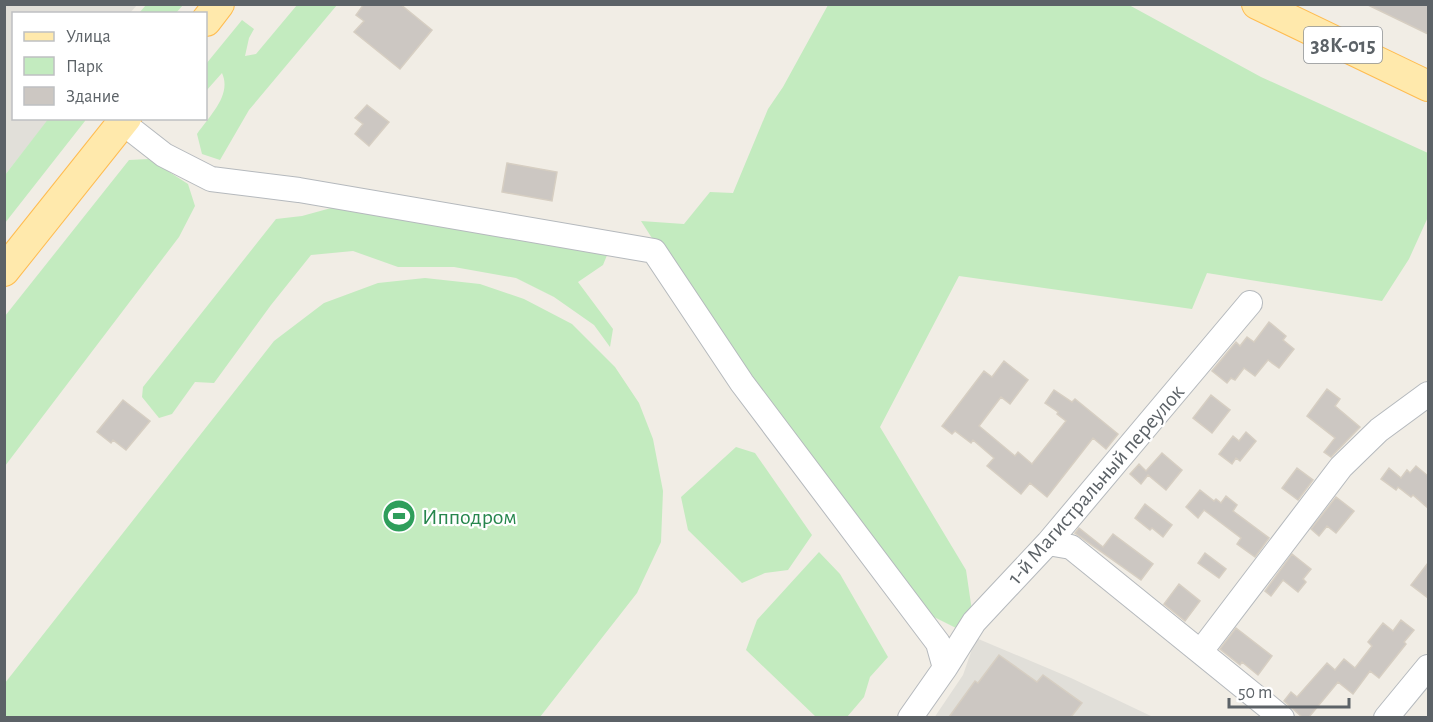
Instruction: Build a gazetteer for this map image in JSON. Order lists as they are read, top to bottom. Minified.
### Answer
{"streets":{"main road":["38К-015"],"street":["1-й Магистральный переулок"]},"places":{"sports":["Ипподром"]},"legend":["Улица","Парк","Здание"],"scale_bar":"50 m"}
